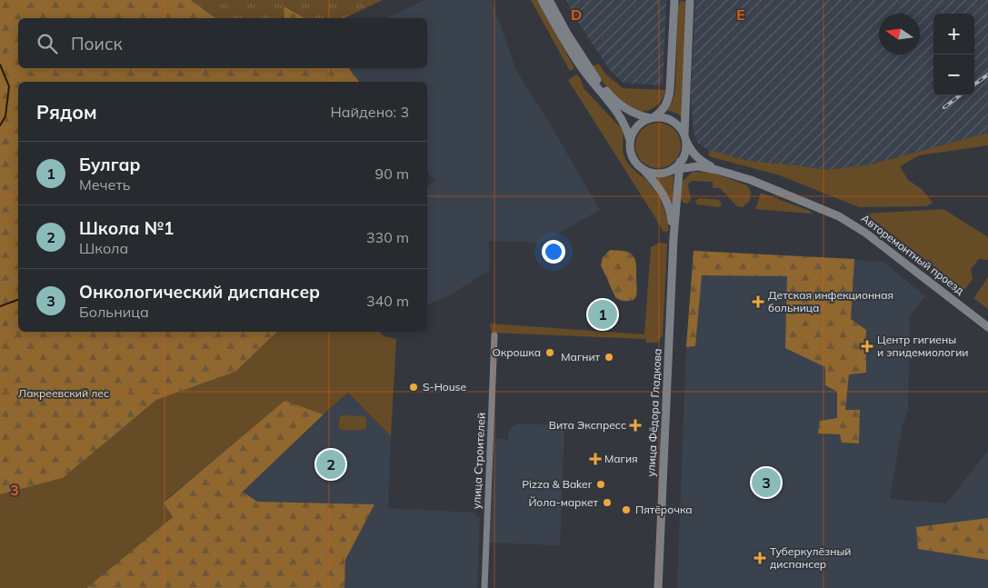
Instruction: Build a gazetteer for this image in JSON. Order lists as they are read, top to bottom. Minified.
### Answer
{"streets":{"street":["Авторемонтный проезд","улица Фёдора Гладкова","улица Строителей"]},"crossings":[["Авторемонтный проезд","улица Фёдора Гладкова"]],"parks":["Лакреевский лес"],"places":{"health":["Детская инфекционная больница","Центр гигиены и эпидемиологии","Вита Экспресс","Магия","Туберкулёзный диспансер"],"other":["Окрошка","Магнит","S-House","Pizza & Baker","Йола-маркет","Пятёрочка"]},"north":"left","page":{"map_buttons":["+","−"],"search":"Поиск","heading":["Рядом","Найдено: 3"],"list":[{"mark":"1","name":"Булгар","note":"Мечеть","value":"90 m"},{"mark":"2","name":"Школа №1","note":"Школа","value":"330 m"},{"mark":"3","name":"Онкологический диспансер","note":"Больница","value":"340 m"}],"pins":["1","2","3"]},"grid":{"columns":["D","E"],"rows":["3"]}}
